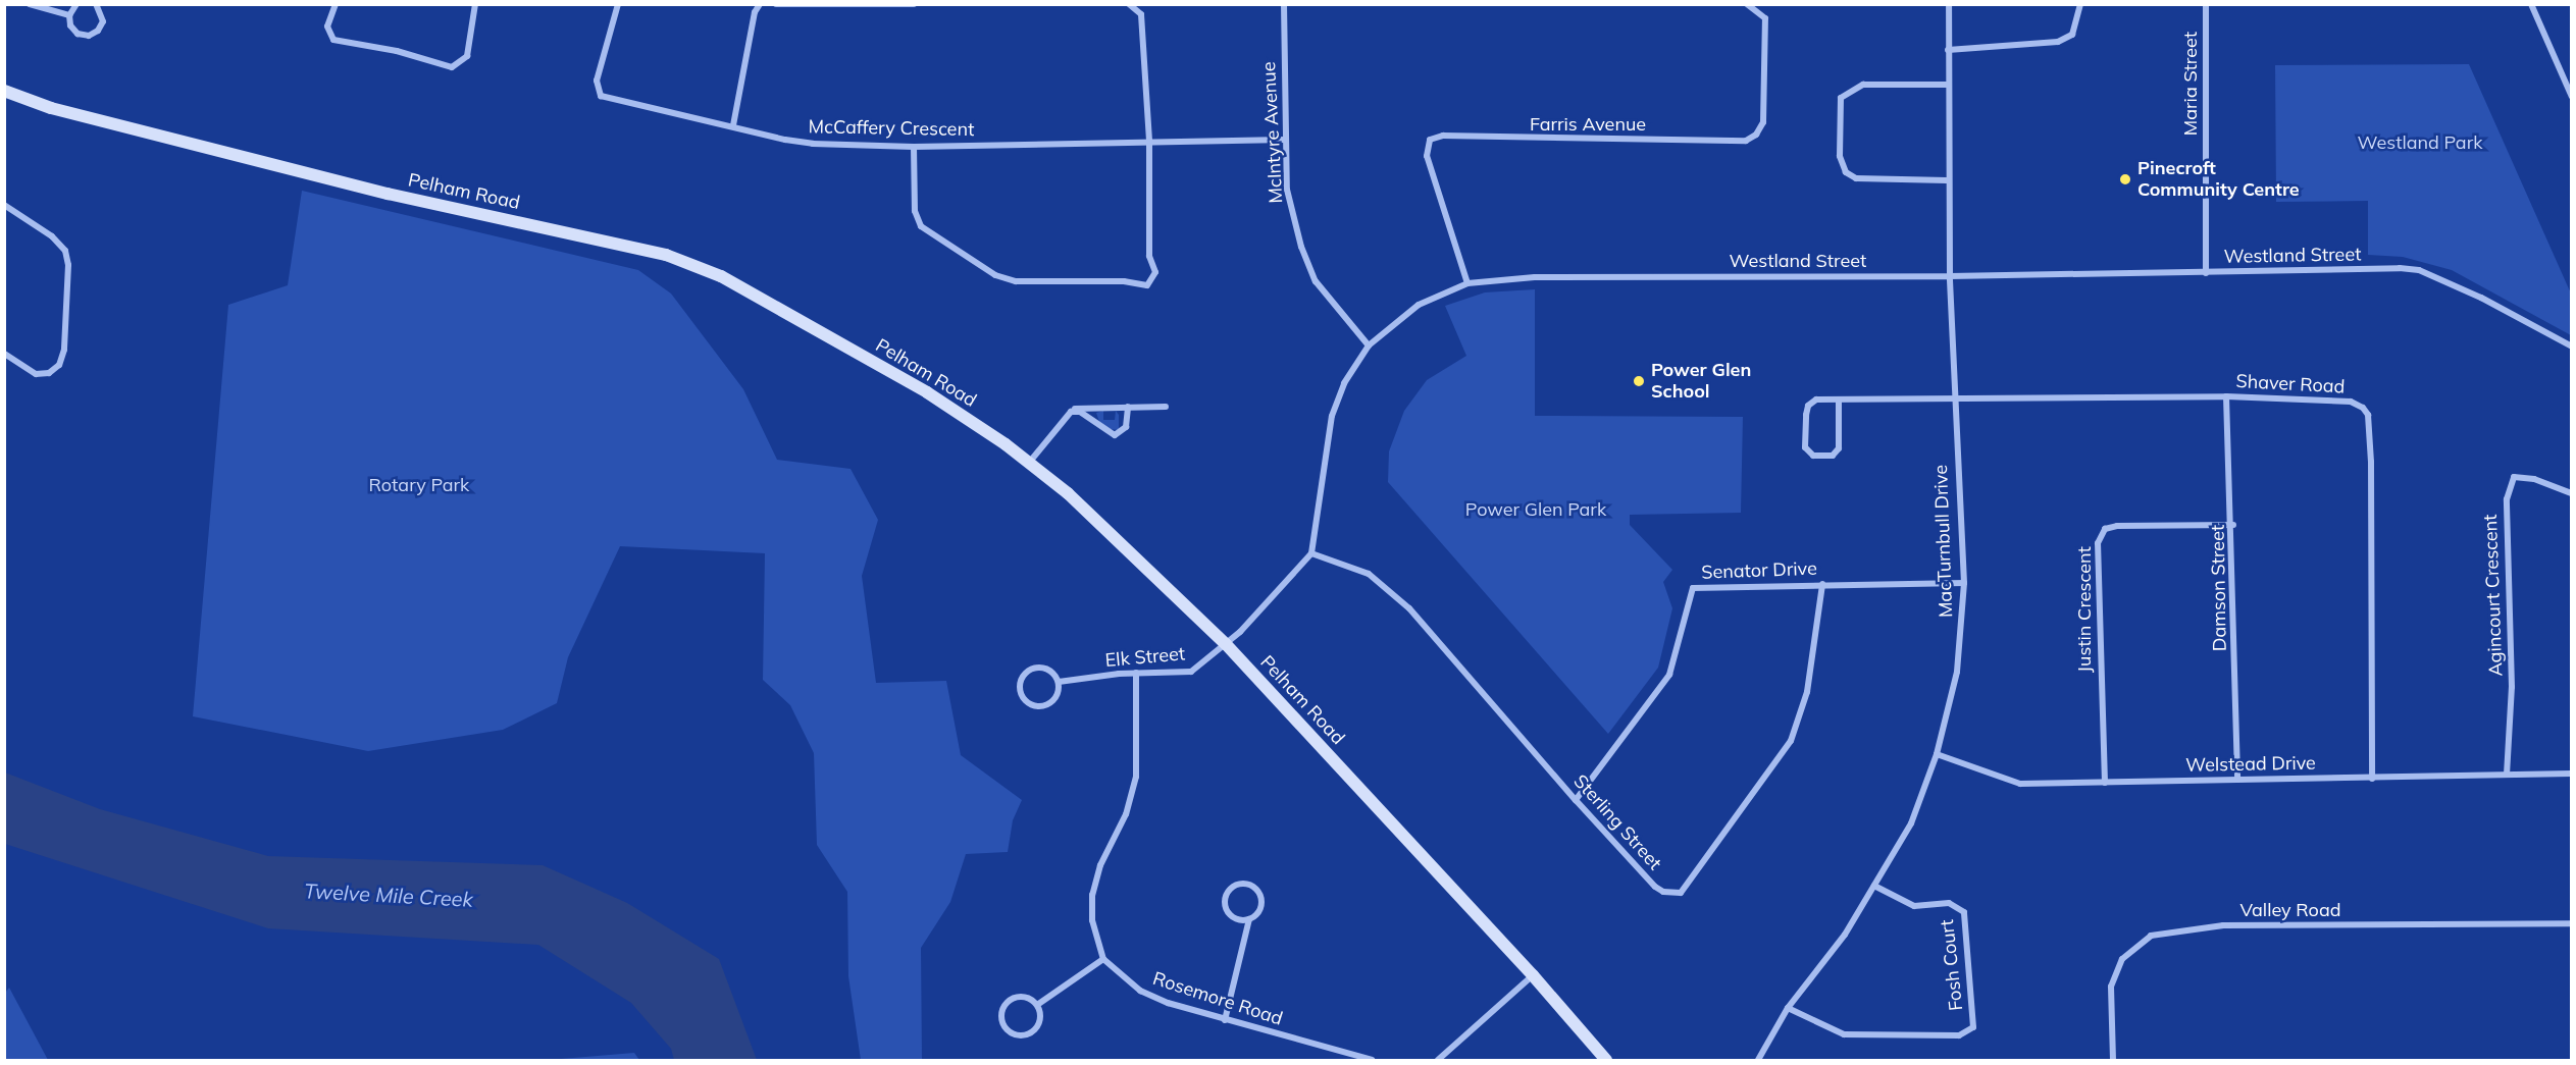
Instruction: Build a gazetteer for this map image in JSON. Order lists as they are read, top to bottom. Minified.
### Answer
{"streets":{"main road":["Pelham Road"],"street":["Maria Street","Farris Avenue","McCaffery Crescent","McIntyre Avenue","Westland Street","Shaver Road","MacTurnbull Drive","Senator Drive","Damson Street","Agincourt Crescent","Justin Crescent","Elk Street","Welstead Drive","Sterling Street","Valley Road","Fosh Court","Rosemore Road"]},"crossings":[["Maria Street","Westland Street"],["Farris Avenue","Westland Street"],["McCaffery Crescent","McIntyre Avenue"],["McIntyre Avenue","Westland Street"],["Pelham Road","Elk Street"],["Westland Street","MacTurnbull Drive"],["Westland Street","Sterling Street"],["Shaver Road","MacTurnbull Drive"],["Shaver Road","Damson Street"],["Shaver Road","Welstead Drive"],["MacTurnbull Drive","Senator Drive"],["MacTurnbull Drive","Welstead Drive"],["MacTurnbull Drive","Fosh Court"],["Senator Drive","Sterling Street"],["Damson Street","Justin Crescent"],["Damson Street","Welstead Drive"],["Agincourt Crescent","Welstead Drive"],["Justin Crescent","Welstead Drive"]],"water":["Twelve Mile Creek"],"parks":["Westland Park","Rotary Park","Power Glen Park"],"places":["Pinecroft Community Centre","Power Glen School"]}
